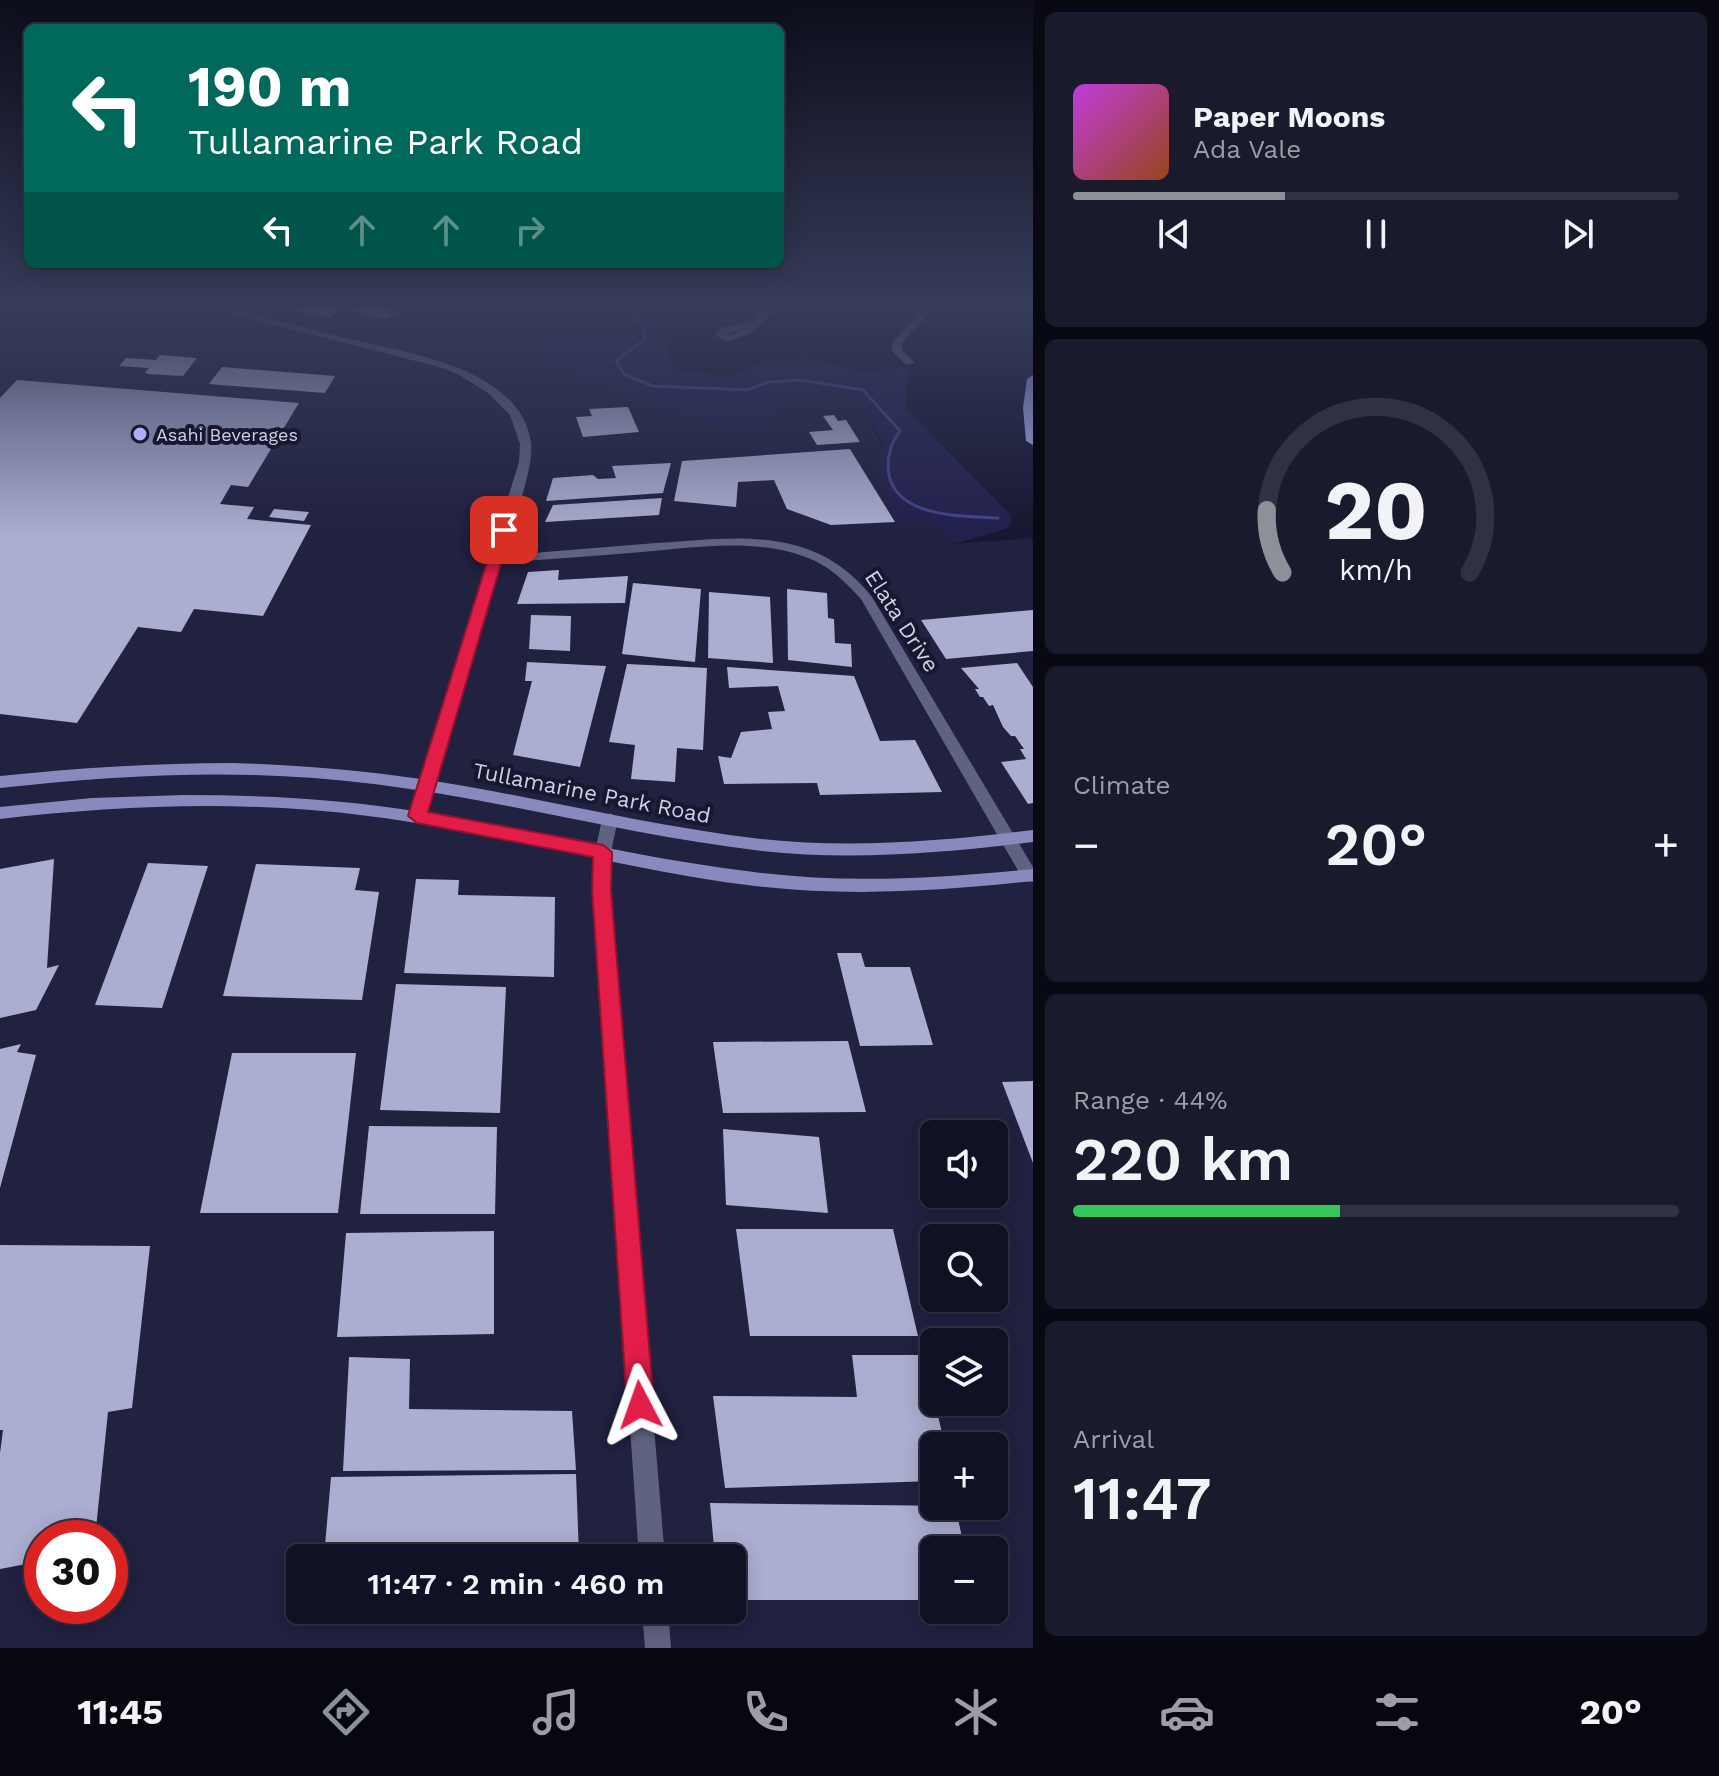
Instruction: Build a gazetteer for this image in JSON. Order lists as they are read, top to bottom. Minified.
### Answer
{"streets":{"street":["Elata Drive","Tullamarine Park Road"]},"crossings":[["Elata Drive","Tullamarine Park Road"]],"places":["Asahi Beverages"],"page":{"turn":["190 m","Tullamarine Park Road"],"song":["Paper Moons","Ada Vale"],"tile":["Climate",["Range · 44%","220 km"],["Arrival","11:47"]],"heat":["−","20°","+"],"map_buttons":["+","−"],"limit":"30","trip":"11:47 · 2 min · 460 m","tabs":["11:45","20°"],"gauge":["20","km/h"]}}
